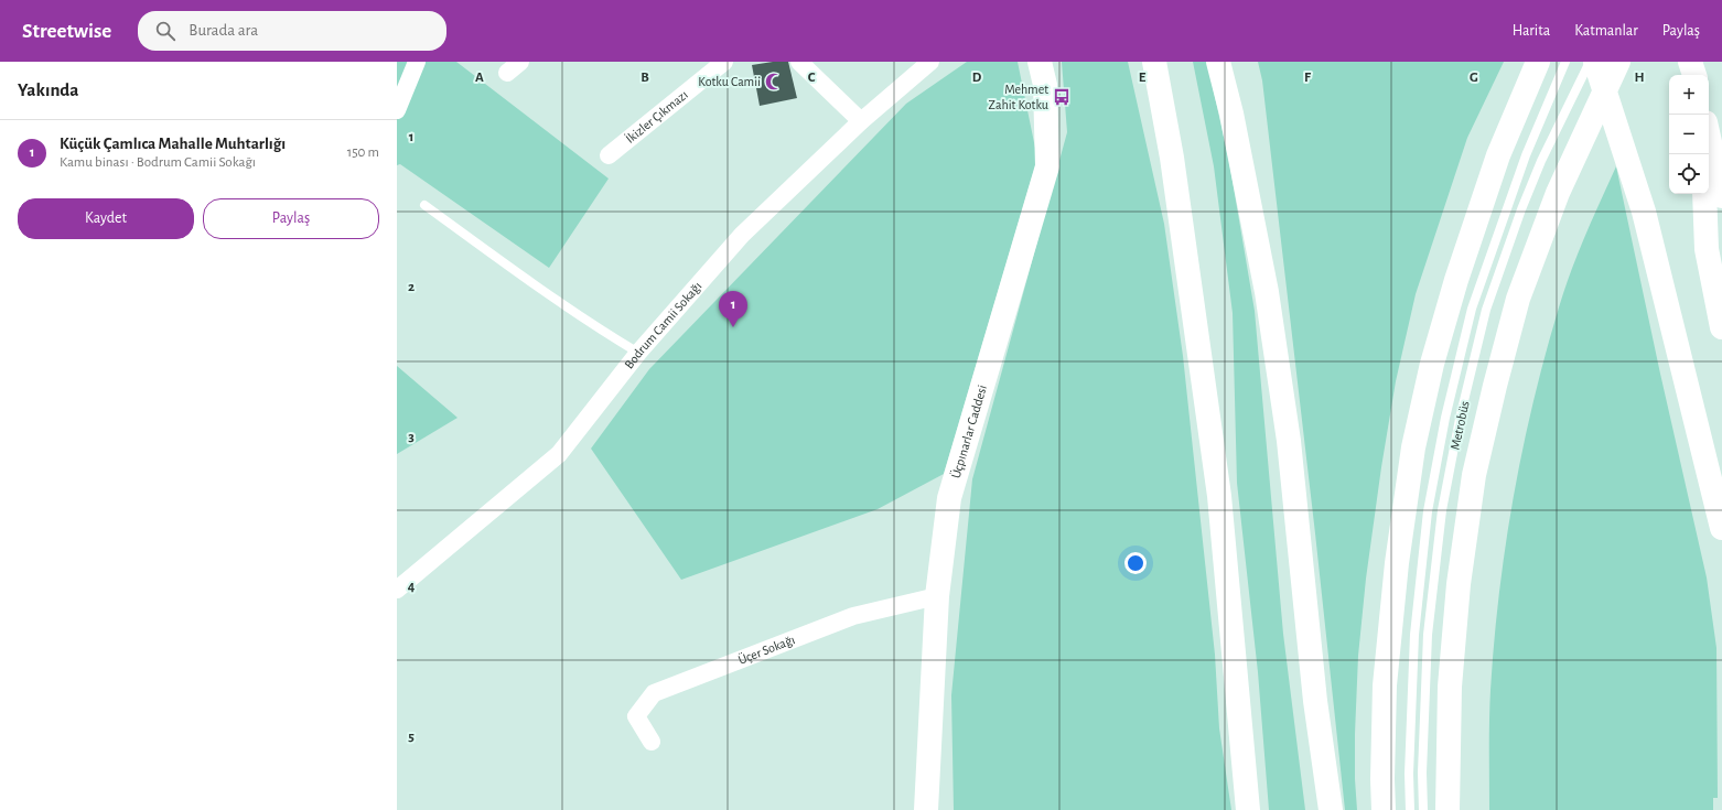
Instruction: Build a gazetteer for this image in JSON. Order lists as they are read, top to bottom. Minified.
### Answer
{"streets":{"main road":["Üçpınarlar Caddesi"],"street":["İkizler Çıkmazı","Bodrum Camii Sokağı","Üçer Sokağı"],"lane":["Metrobüs"]},"crossings":[["Üçpınarlar Caddesi","Üçer Sokağı"]],"places":{"mosque":["Kotku Camii"],"bus stop":["Mehmet Zahit Kotku"]},"page":{"header":"Streetwise","search":"Burada ara","nav":["Harita","Katmanlar","Paylaş"],"heading":"Yakında","map_buttons":["+","−"],"list":[{"mark":"1","name":"Küçük Çamlıca Mahalle Muhtarlığı","note":"Kamu binası · Bodrum Camii Sokağı","value":"150 m"}],"buttons":["Kaydet","Paylaş"],"pins":"1"},"grid":{"columns":["A","B","C","D","E","F","G","H"],"rows":["1","2","3","4","5"]}}
